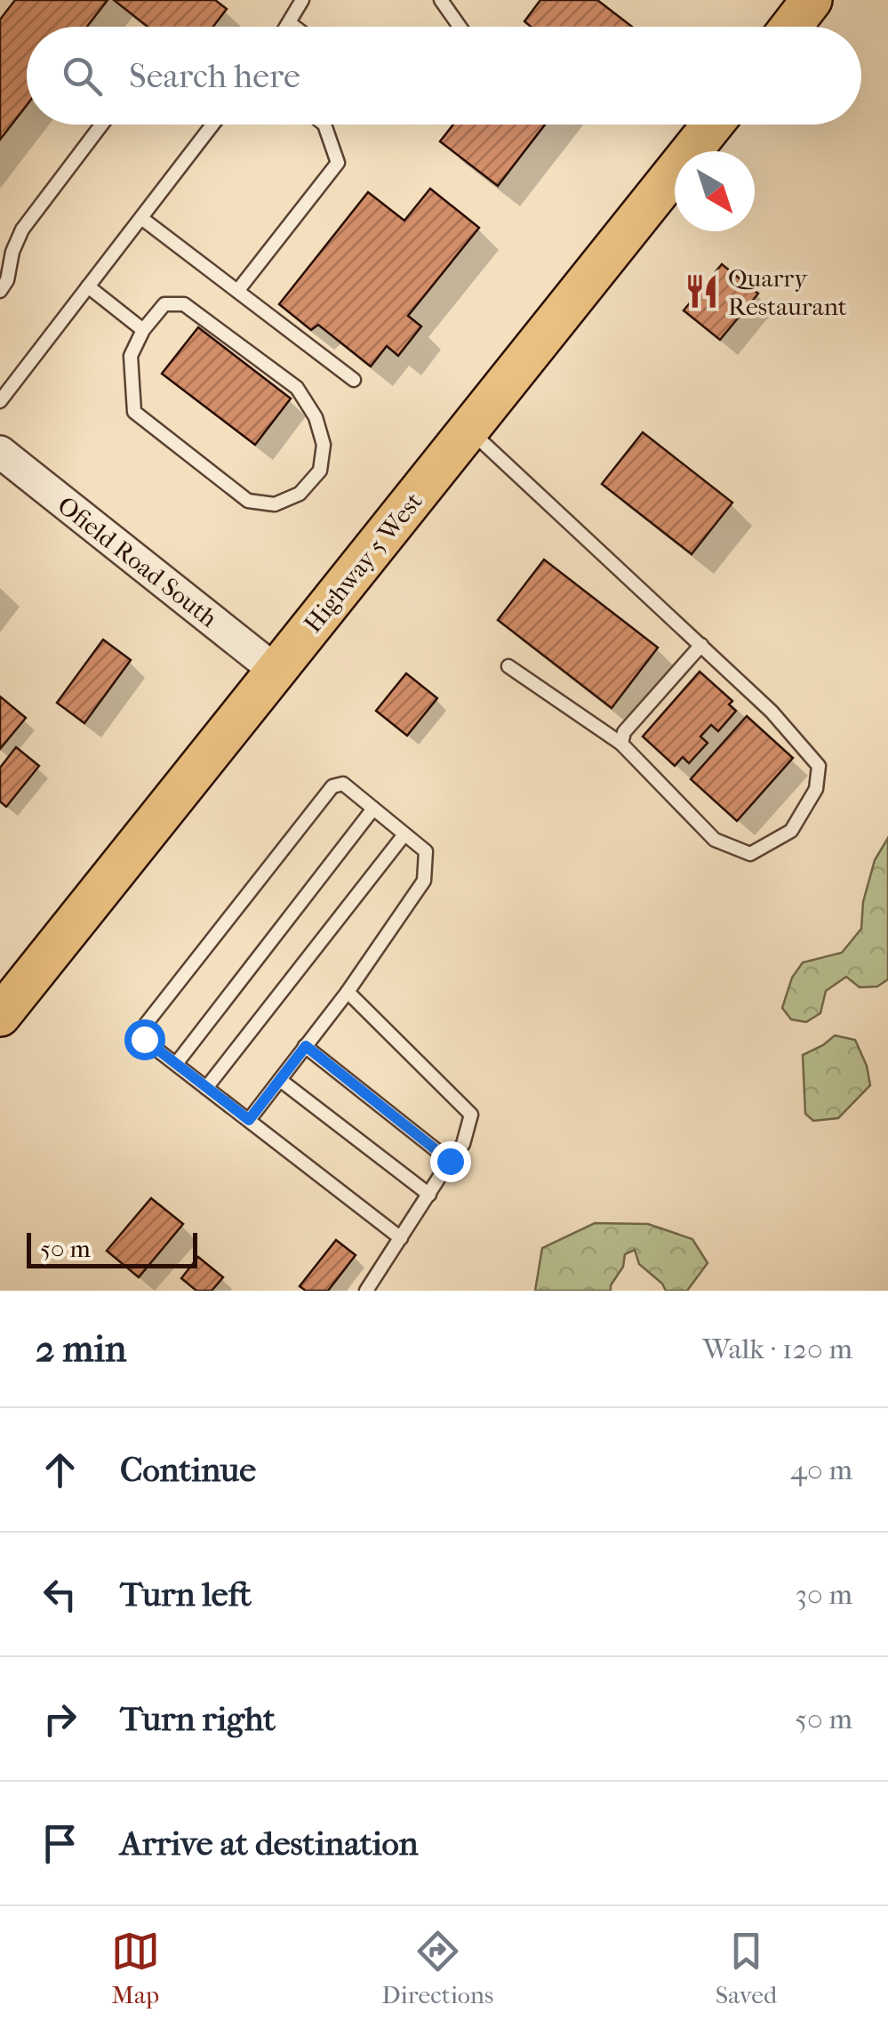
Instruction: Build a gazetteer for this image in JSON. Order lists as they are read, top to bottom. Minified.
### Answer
{"streets":{"main road":["Highway 5 West"],"street":["Ofield Road South"]},"crossings":[["Ofield Road South","Highway 5 West"]],"places":{"restaurant":["Quarry Restaurant"]},"scale_bar":"50 m","north":"bottom right","page":{"search":"Search here","scale":"50 m","heading":["2 min","Walk · 120 m"],"list":[["Continue","40 m"],["Turn left","30 m"],["Turn right","50 m"],"Arrive at destination"],"nav":["Map","Directions","Saved"]}}
